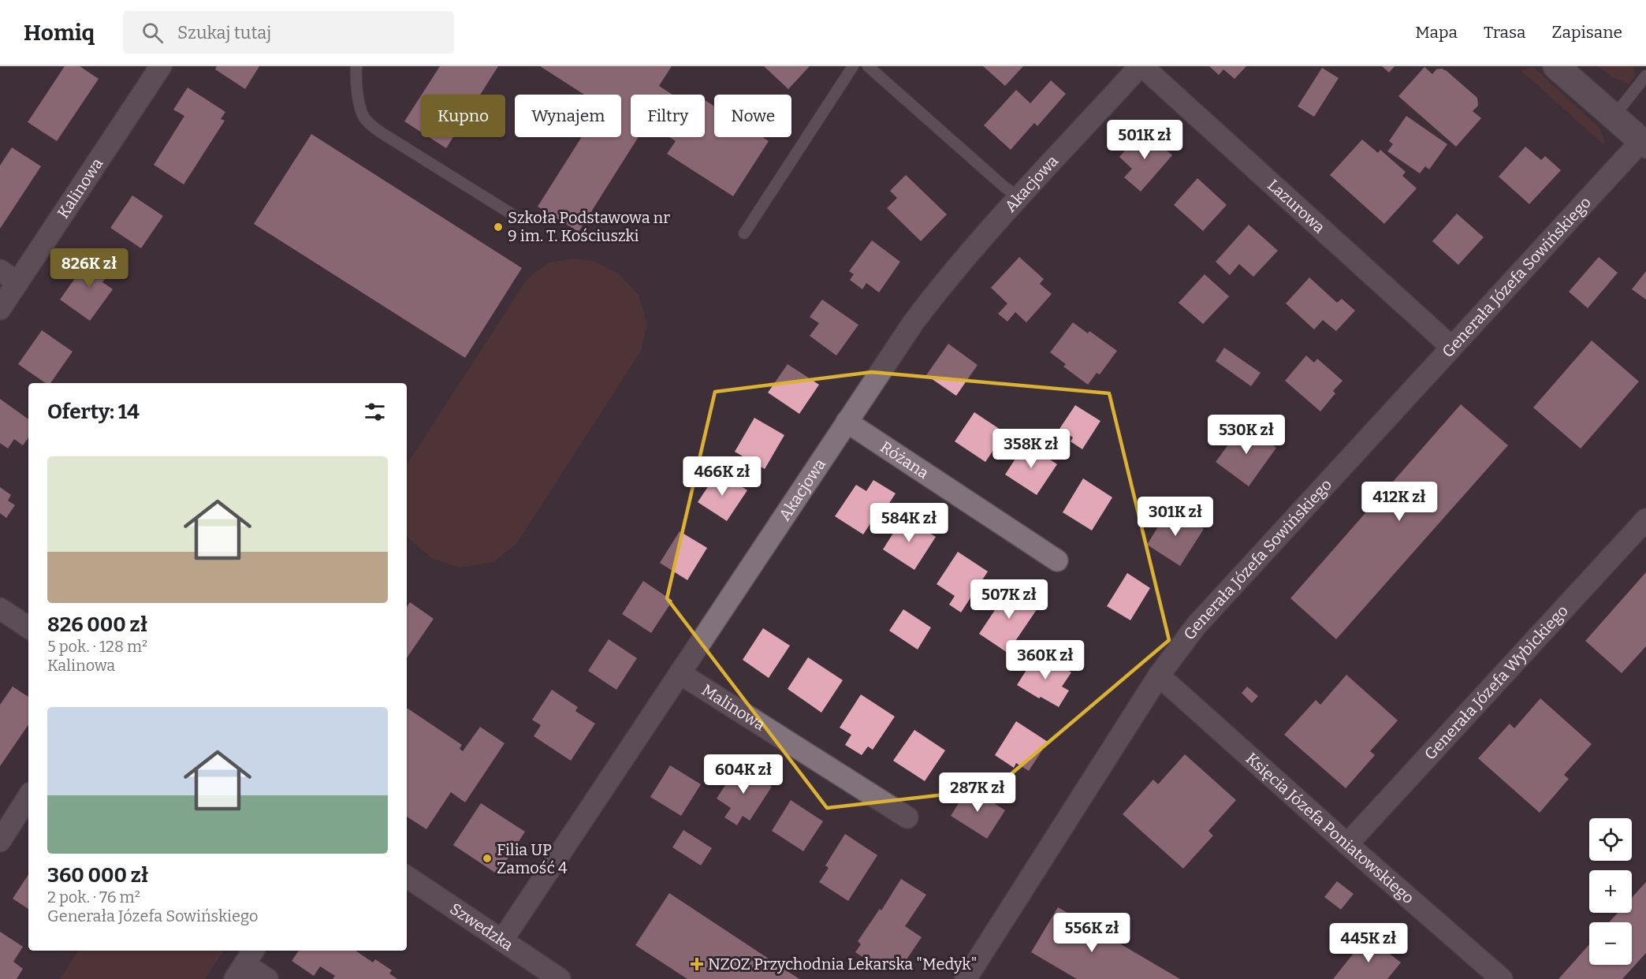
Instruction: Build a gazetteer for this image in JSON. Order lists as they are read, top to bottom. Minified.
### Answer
{"streets":{"street":["Akacjowa","Kalinowa","Lazurowa","Generała Józefa Sowińskiego","Różana","Generała Józefa Wybickiego","Malinowa","Księcia Józefa Poniatowskiego","Szwedzka"]},"crossings":[["Akacjowa","Lazurowa"],["Akacjowa","Różana"],["Akacjowa","Malinowa"],["Akacjowa","Szwedzka"],["Lazurowa","Generała Józefa Sowińskiego"],["Generała Józefa Sowińskiego","Księcia Józefa Poniatowskiego"],["Generała Józefa Wybickiego","Księcia Józefa Poniatowskiego"]],"places":{"other":["Szkoła Podstawowa nr 9 im. T. Kościuszki","Filia UP Zamość 4"],"health":["NZOZ Przychodnia Lekarska \"Medyk\""]},"page":{"header":"Homiq","search":"Szukaj tutaj","nav":["Mapa","Trasa","Zapisane"],"chip":["Kupno","Wynajem","Filtry","Nowe"],"price":["501K zł","826K zł","530K zł","358K zł","466K zł","412K zł","301K zł","584K zł","507K zł","360K zł","604K zł","287K zł","556K zł","445K zł"],"heading":"Oferty: 14","list":[{"name":"826 000 zł","note":"5 pok. · 128 m² · Kalinowa"},{"name":"360 000 zł","note":"2 pok. · 76 m² · Generała Józefa Sowińskiego"}],"map_buttons":["+","−"]}}
